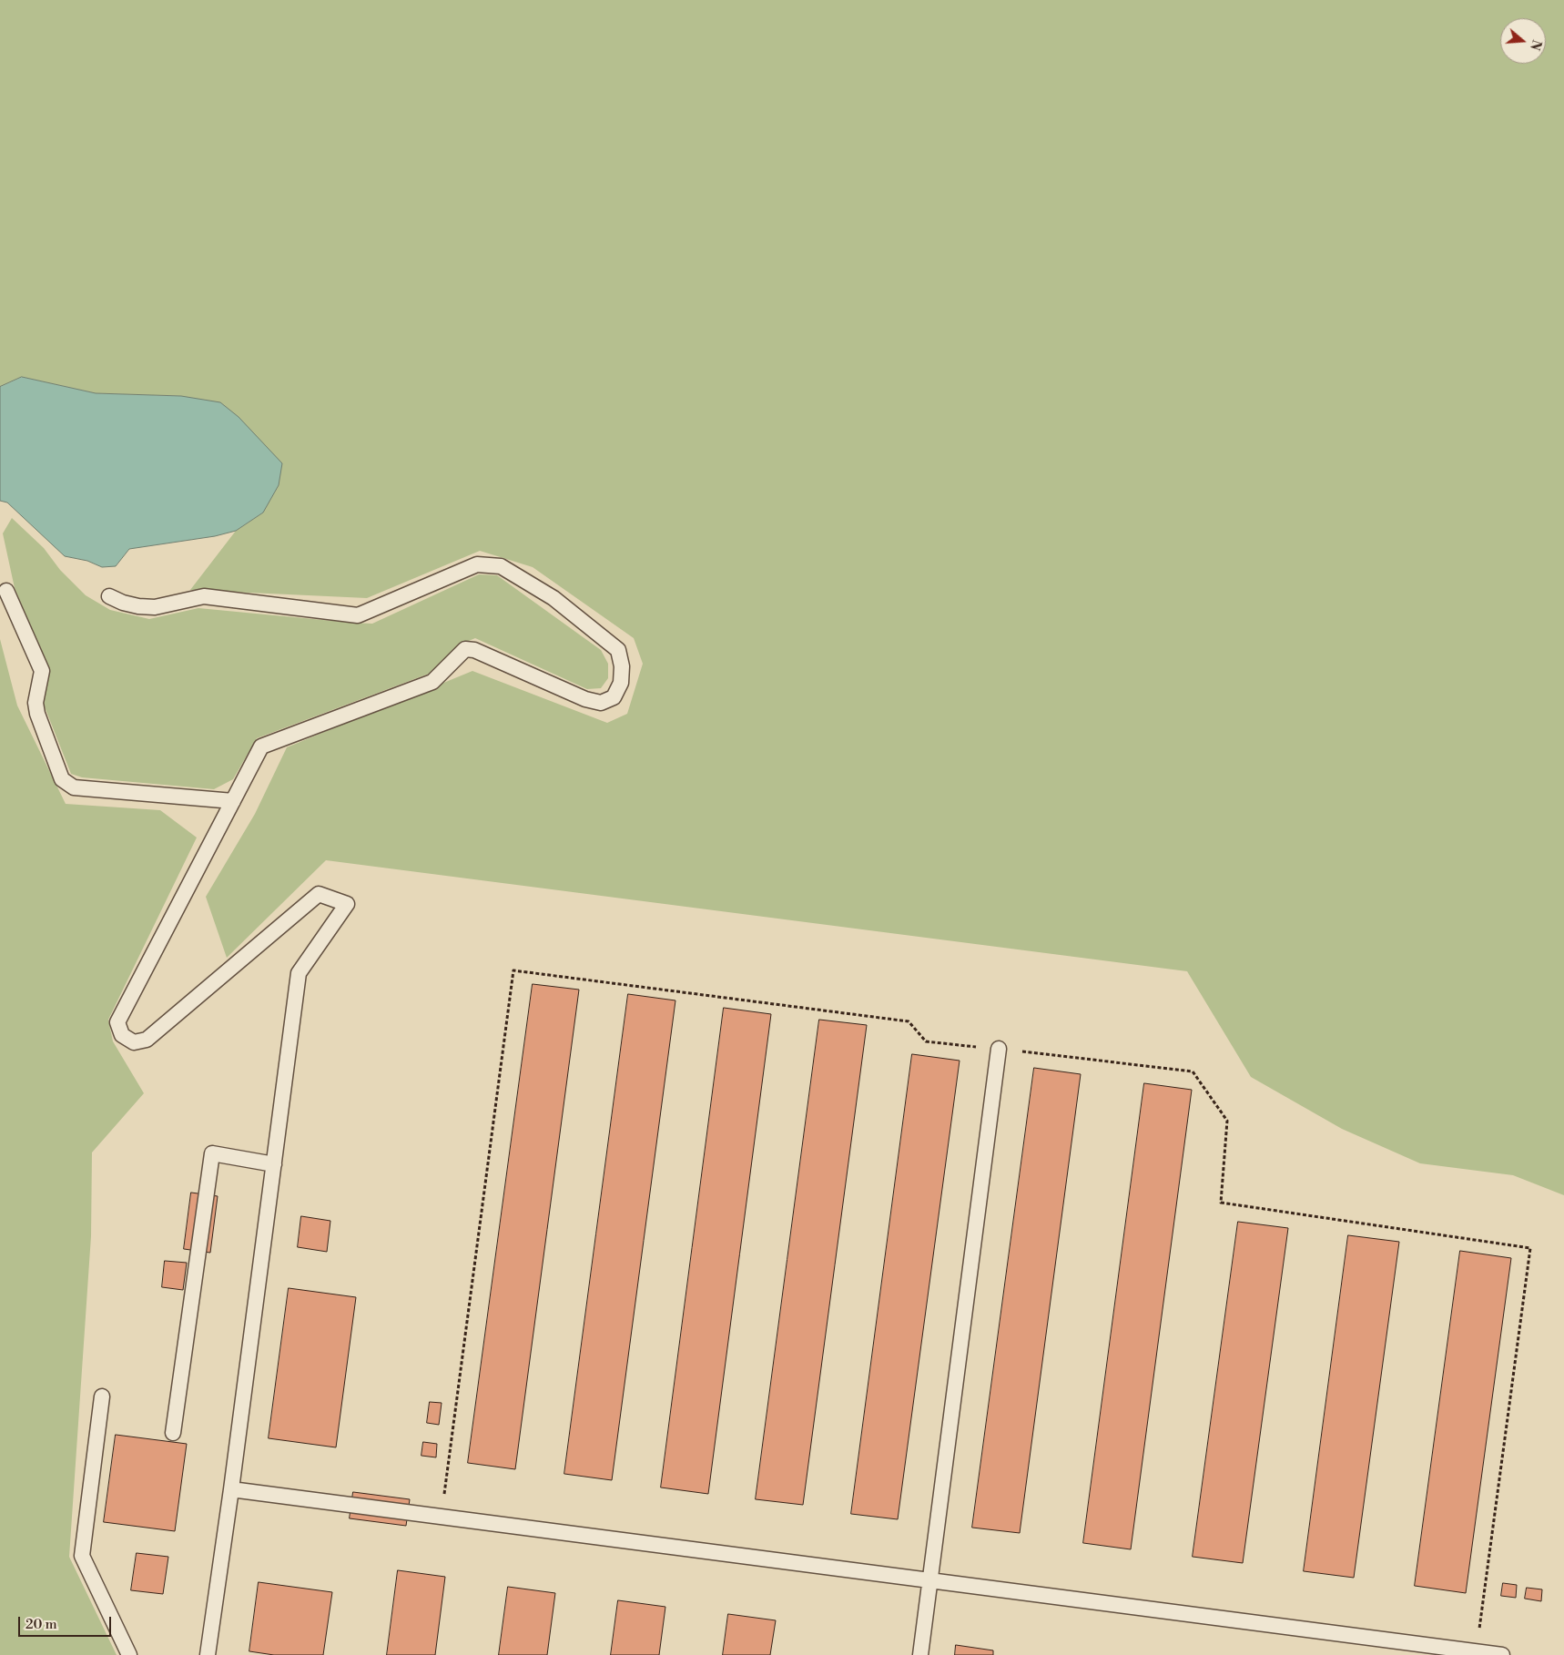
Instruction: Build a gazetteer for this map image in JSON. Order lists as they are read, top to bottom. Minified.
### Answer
{"scale_bar":"20 m","north":"right"}
